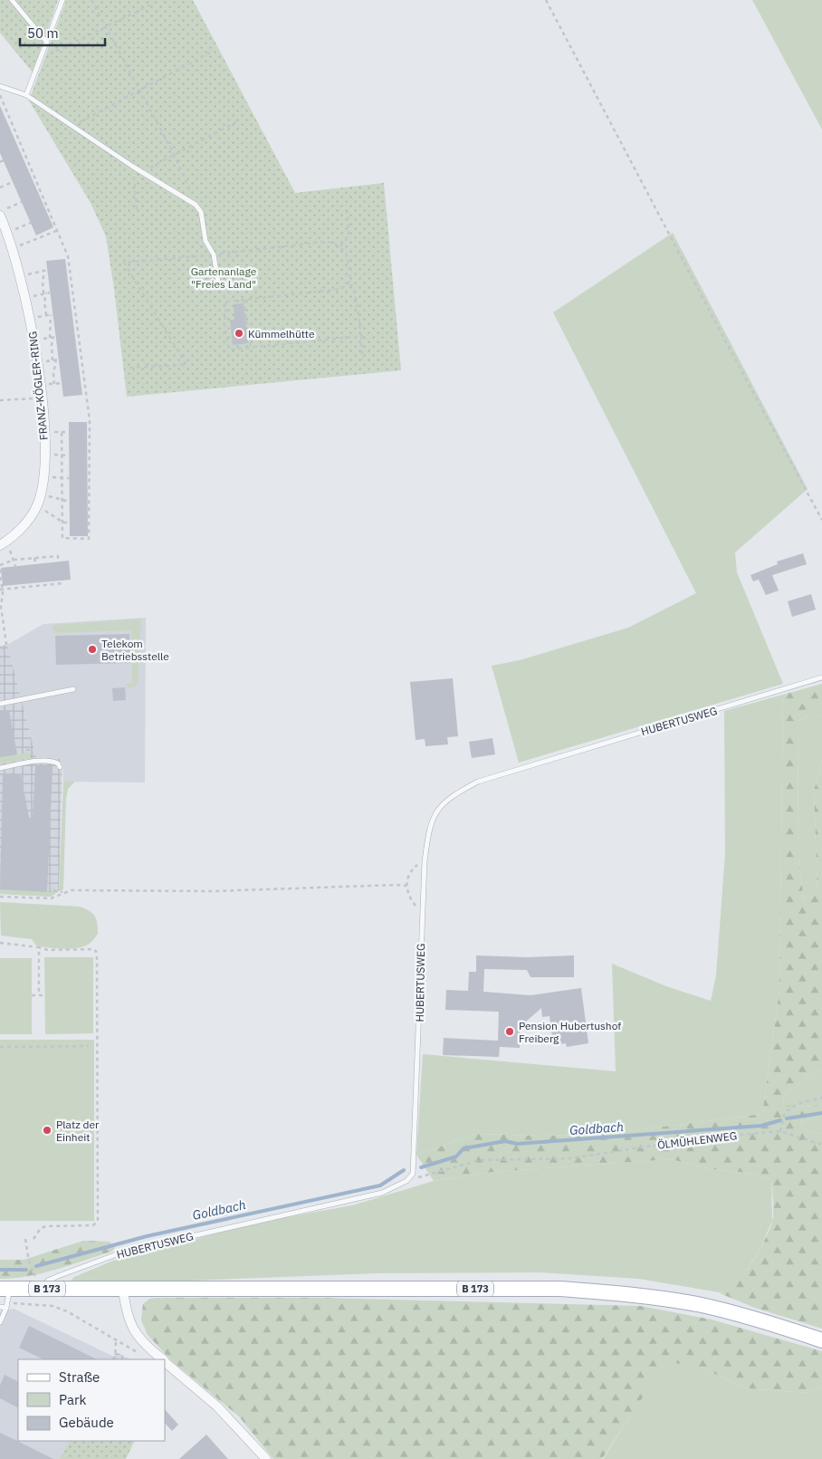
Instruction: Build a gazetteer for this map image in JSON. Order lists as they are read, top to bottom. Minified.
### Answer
{"streets":{"main road":["B 173"],"street":["FRANZ-KÖGLER-RING"],"lane":["HUBERTUSWEG"],"path":["ÖLMÜHLENWEG"]},"crossings":[["HUBERTUSWEG","ÖLMÜHLENWEG"],["HUBERTUSWEG","B 173"]],"water":["Goldbach"],"parks":["Gartenanlage \"Freies Land\""],"places":["Kümmelhütte","Telekom Betriebsstelle","Pension Hubertushof Freiberg","Platz der Einheit"],"legend":["Straße","Park","Gebäude"],"scale_bar":"50 m"}
